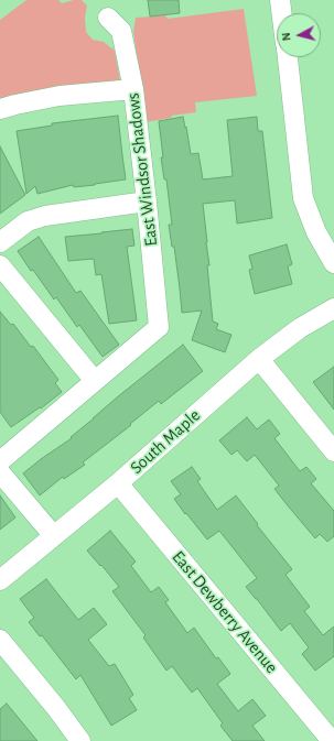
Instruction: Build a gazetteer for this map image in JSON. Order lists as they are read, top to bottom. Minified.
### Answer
{"streets":{"street":["East Windsor Shadows","South Maple","East Dewberry Avenue"]},"crossings":[["South Maple","East Dewberry Avenue"]],"north":"left"}
